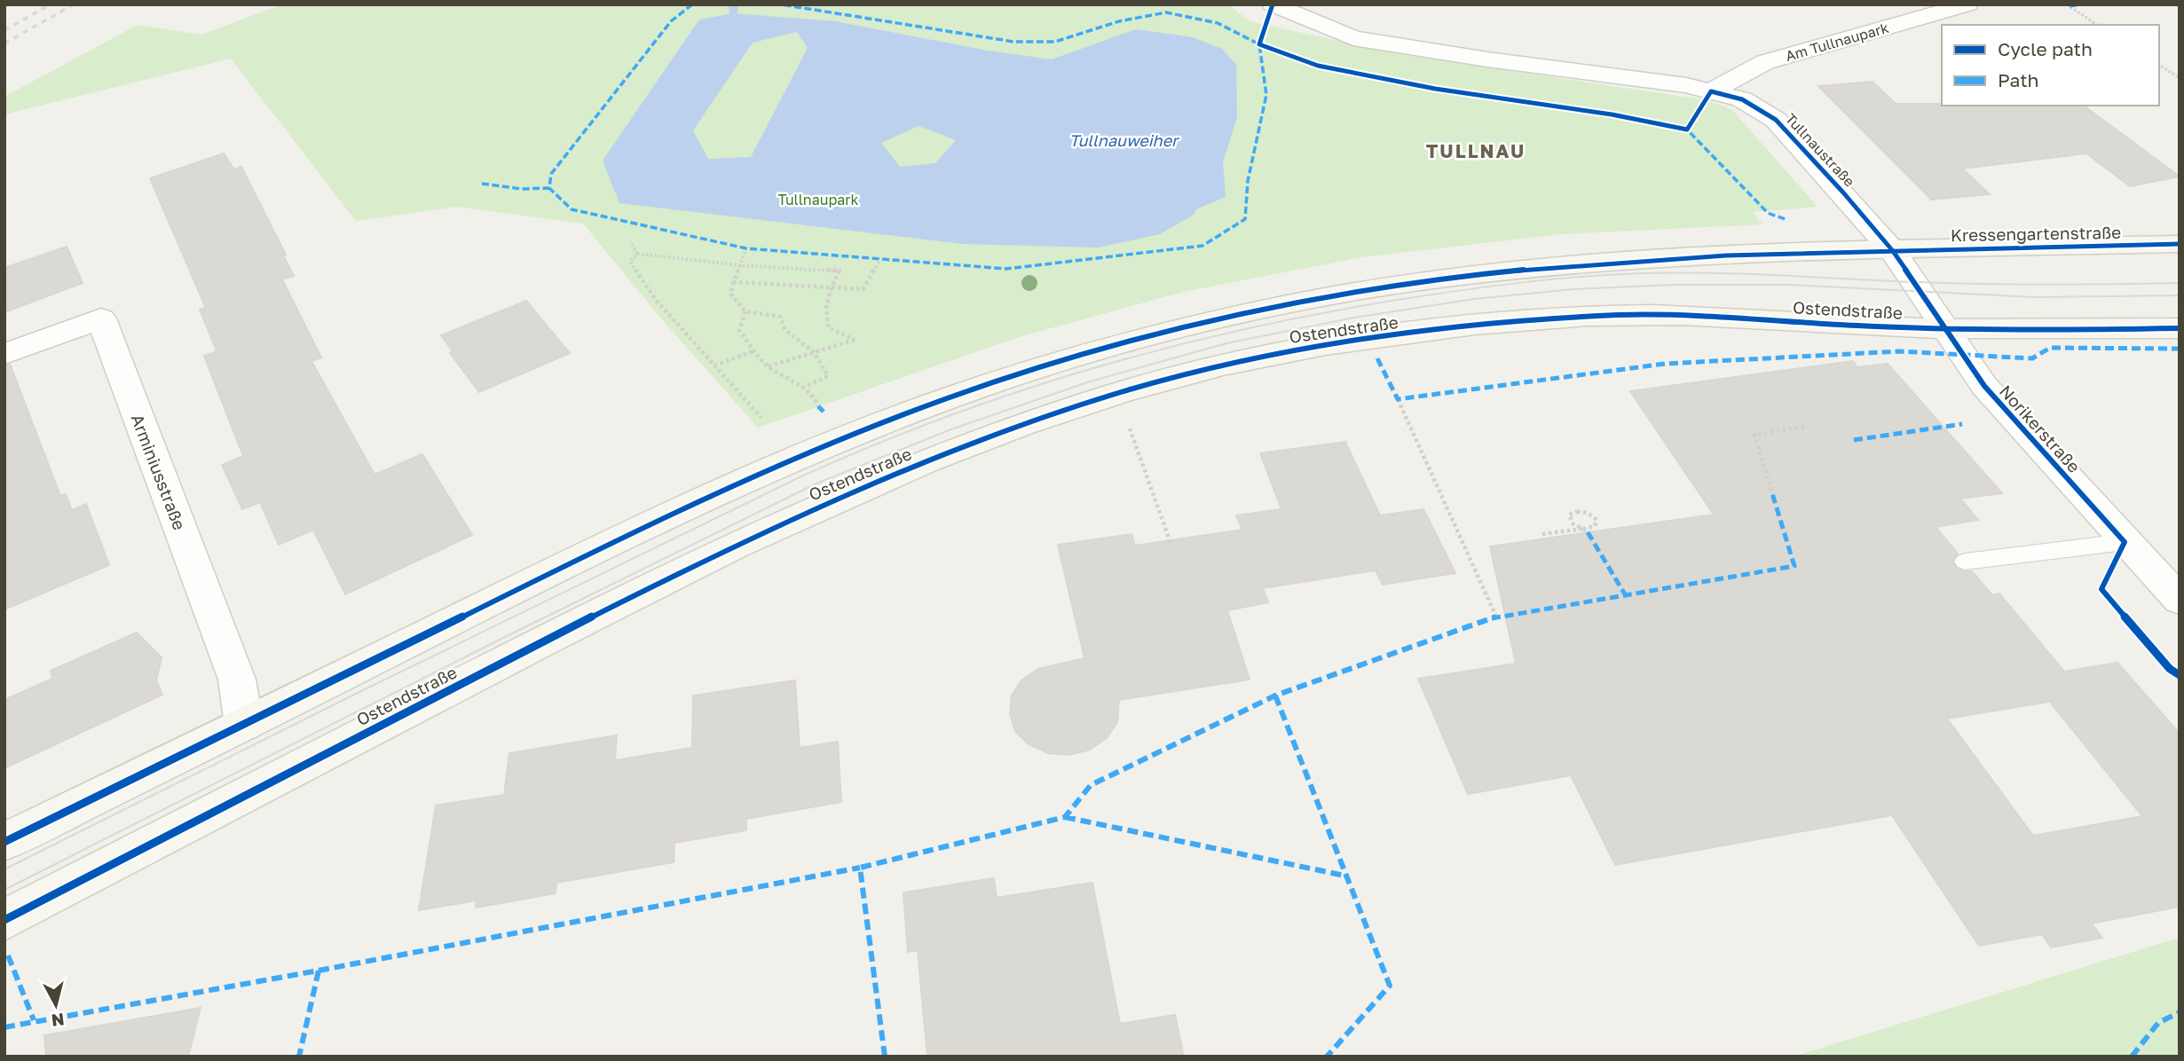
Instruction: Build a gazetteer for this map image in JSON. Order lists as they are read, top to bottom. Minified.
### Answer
{"streets":{"main road":["Kressengartenstraße","Ostendstraße"],"street":["Am Tullnaupark","Tullnaustraße","Norikerstraße","Arminiusstraße"]},"crossings":[["Am Tullnaupark","Tullnaustraße"],["Tullnaustraße","Kressengartenstraße"],["Tullnaustraße","Ostendstraße"],["Kressengartenstraße","Ostendstraße"],["Ostendstraße","Norikerstraße"],["Ostendstraße","Arminiusstraße"]],"districts":["TULLNAU"],"water":["Tullnauweiher"],"parks":["Tullnaupark"],"legend":["Cycle path","Path"],"north":"bottom"}
